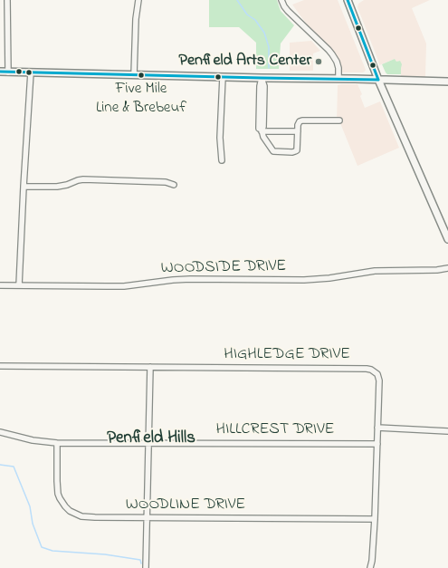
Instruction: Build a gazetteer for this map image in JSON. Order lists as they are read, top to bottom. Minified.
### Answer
{"streets":{"street":["WOODSIDE DRIVE","HIGHLEDGE DRIVE","HILLCREST DRIVE","WOODLINE DRIVE"]},"crossings":[["HIGHLEDGE DRIVE","HILLCREST DRIVE"],["HIGHLEDGE DRIVE","WOODLINE DRIVE"],["HILLCREST DRIVE","WOODLINE DRIVE"]],"districts":["Penfield Hills"],"places":["Penfield Arts Center","Five Mile Line & Brebeuf"]}
